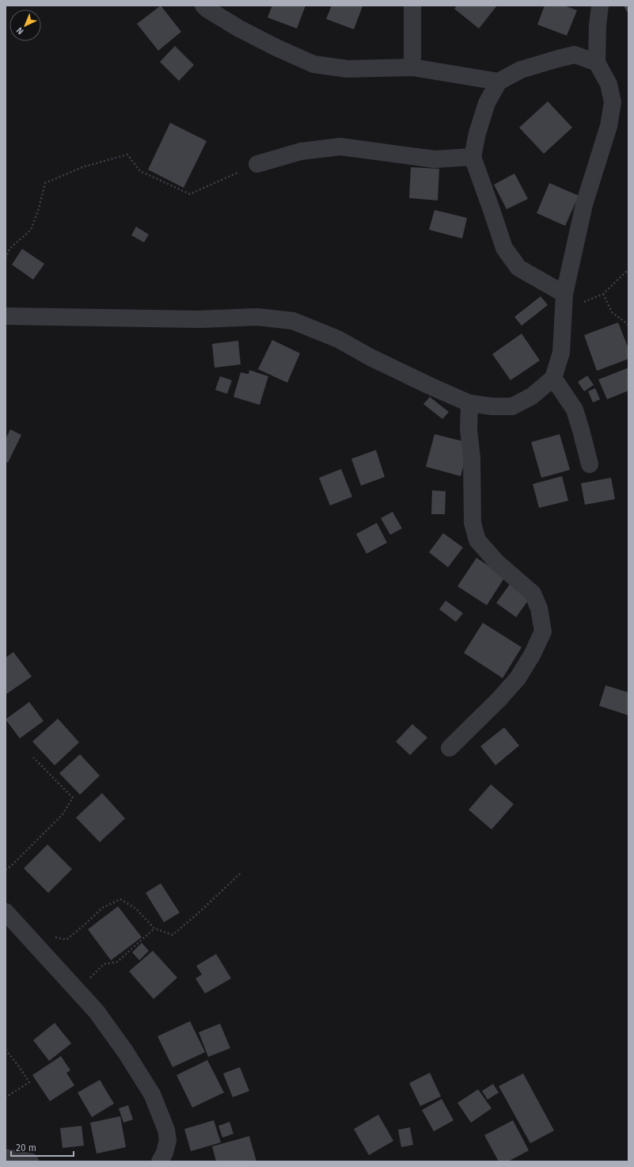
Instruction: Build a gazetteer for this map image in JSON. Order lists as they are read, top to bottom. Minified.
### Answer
{"scale_bar":"20 m","north":"bottom left"}
